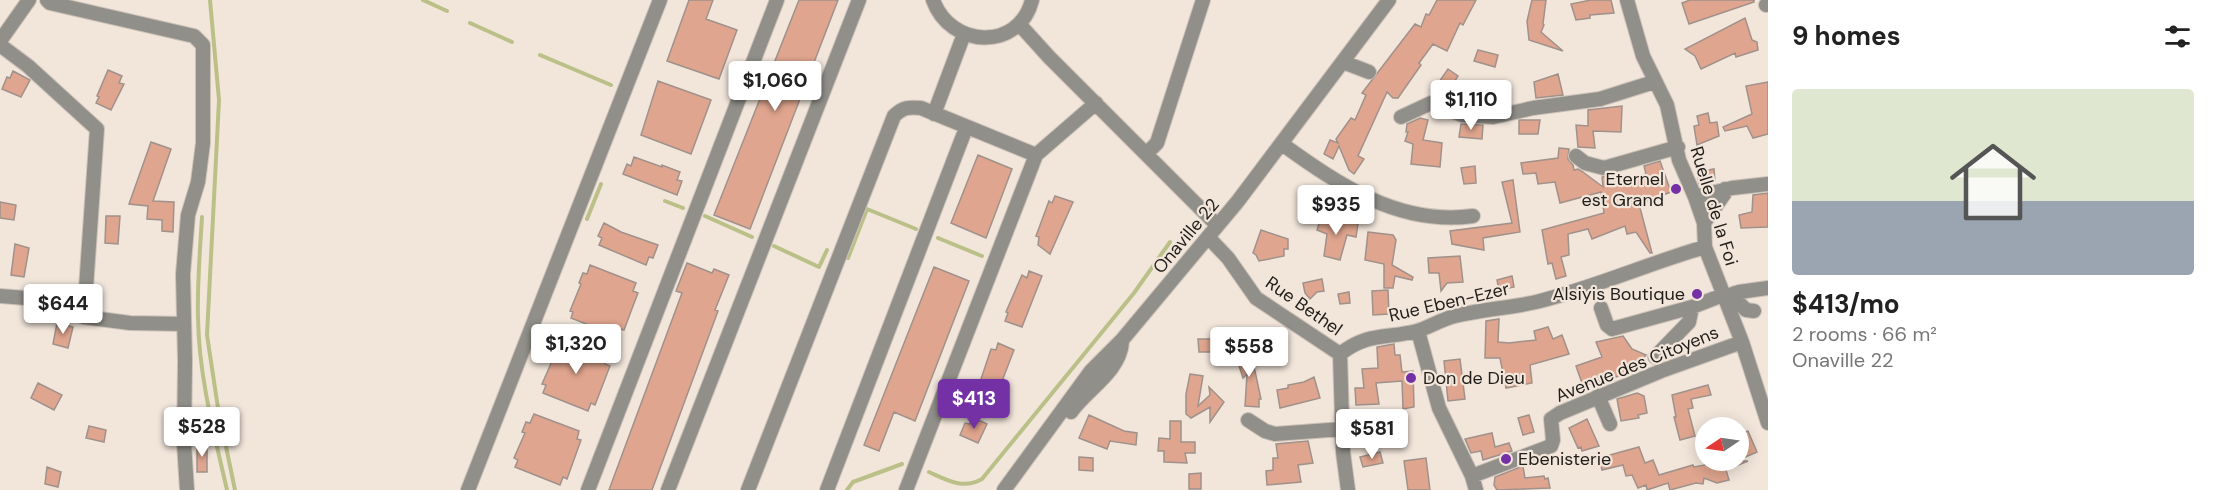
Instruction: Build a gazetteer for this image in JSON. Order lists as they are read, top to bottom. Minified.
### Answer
{"streets":{"street":["Ruelle de la Foi","Onaville 22","Rue Eben-Ezer","Rue Bethel","Avenue des Citoyens"]},"crossings":[["Ruelle de la Foi","Rue Eben-Ezer"],["Ruelle de la Foi","Avenue des Citoyens"],["Onaville 22","Rue Bethel"],["Rue Eben-Ezer","Rue Bethel"]],"places":["Eternel est Grand","Alsiyis Boutique","Don de Dieu","Ebenisterie"],"north":"left","page":{"heading":"9 homes","price":["$1,060","$1,110","$935","$644","$1,320","$558","$413","$528","$581"],"list":[{"name":"$413/mo","note":"2 rooms · 66 m² · Onaville 22"}]}}
